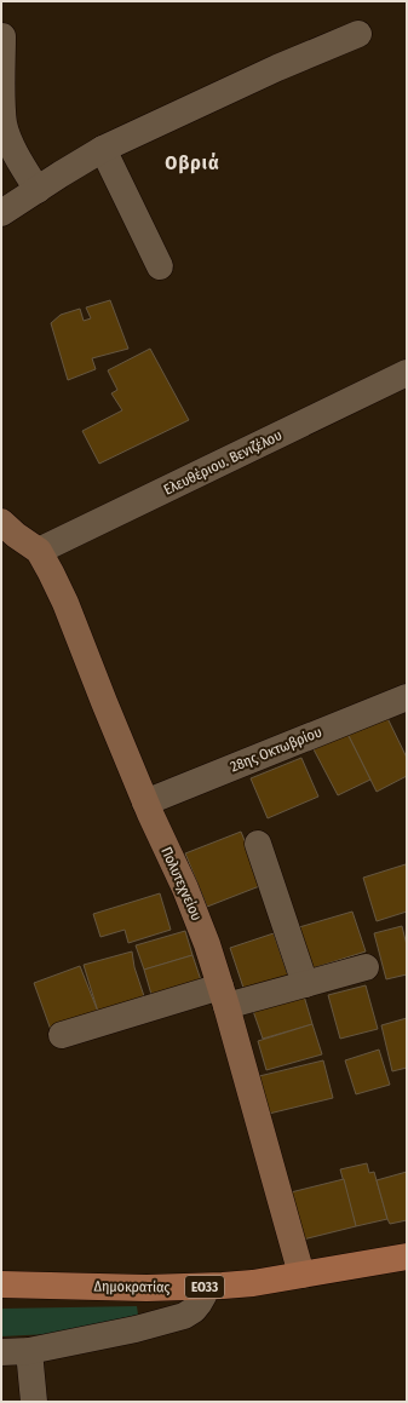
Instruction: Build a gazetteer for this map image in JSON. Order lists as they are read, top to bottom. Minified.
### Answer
{"streets":{"main road":["Δημοκρατίας","ΕΟ33"],"street":["Ελευθέριου. Βενιζέλου","28ης Οκτωβρίου","Πολυτεχνείου"]},"crossings":[["Ελευθέριου. Βενιζέλου","Πολυτεχνείου"],["28ης Οκτωβρίου","Πολυτεχνείου"],["Πολυτεχνείου","Δημοκρατίας"]],"districts":["Οβριά"]}
